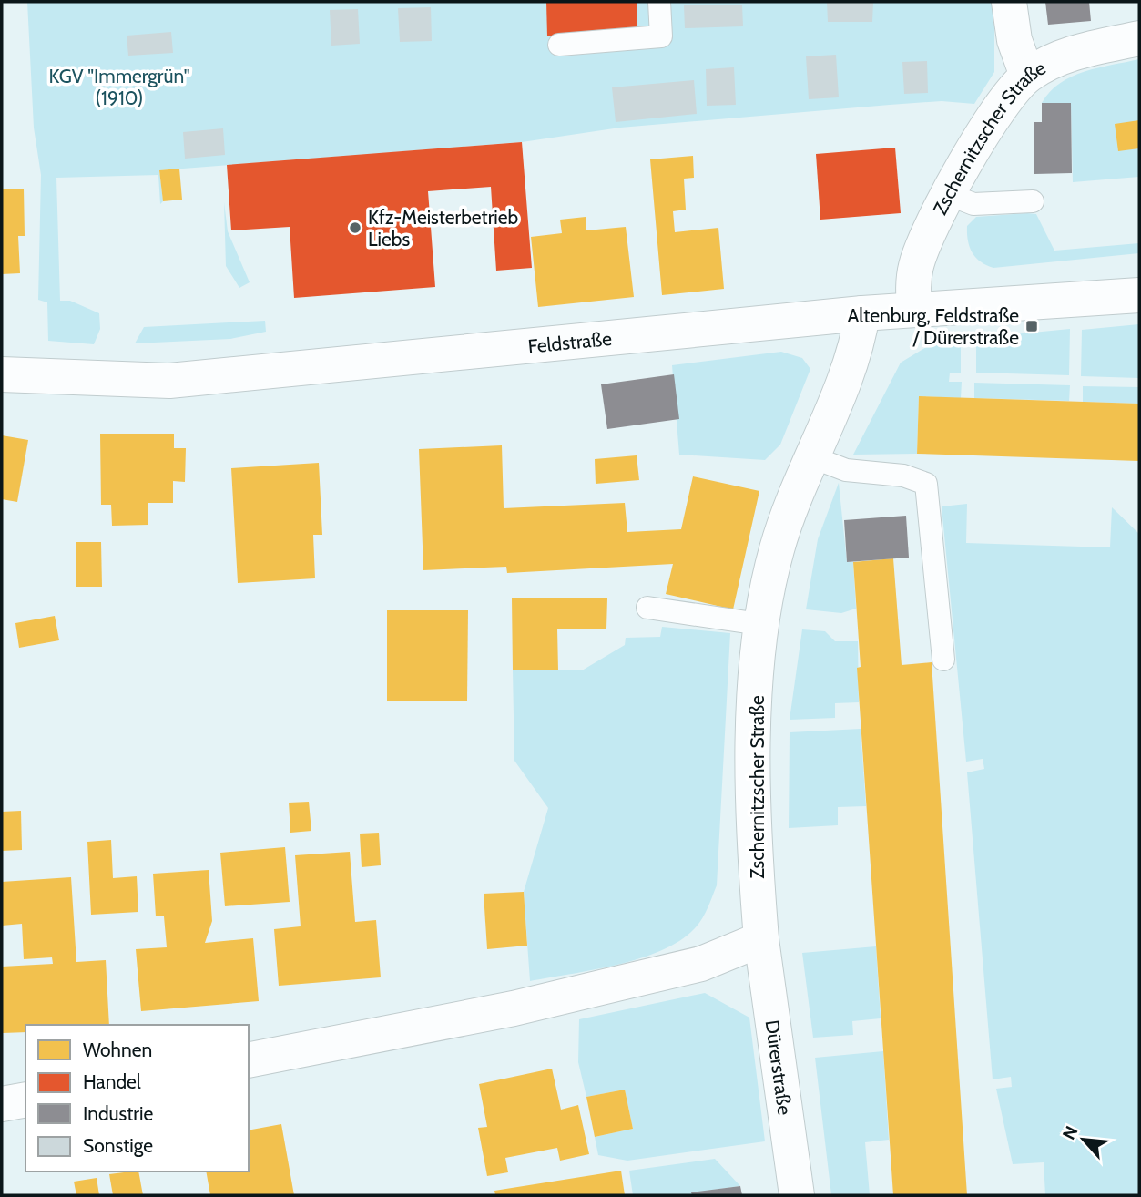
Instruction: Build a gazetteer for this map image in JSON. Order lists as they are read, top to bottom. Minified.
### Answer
{"streets":{"street":["Zschernitzscher Straße","Feldstraße","Dürerstraße"]},"crossings":[["Zschernitzscher Straße","Feldstraße"],["Zschernitzscher Straße","Dürerstraße"]],"parks":["KGV \"Immergrün\" (1910)"],"places":{"other":["Kfz-Meisterbetrieb Liebs"],"transit":["Altenburg, Feldstraße / Dürerstraße"]},"legend":["Wohnen","Handel","Industrie","Sonstige"],"north":"top left"}
